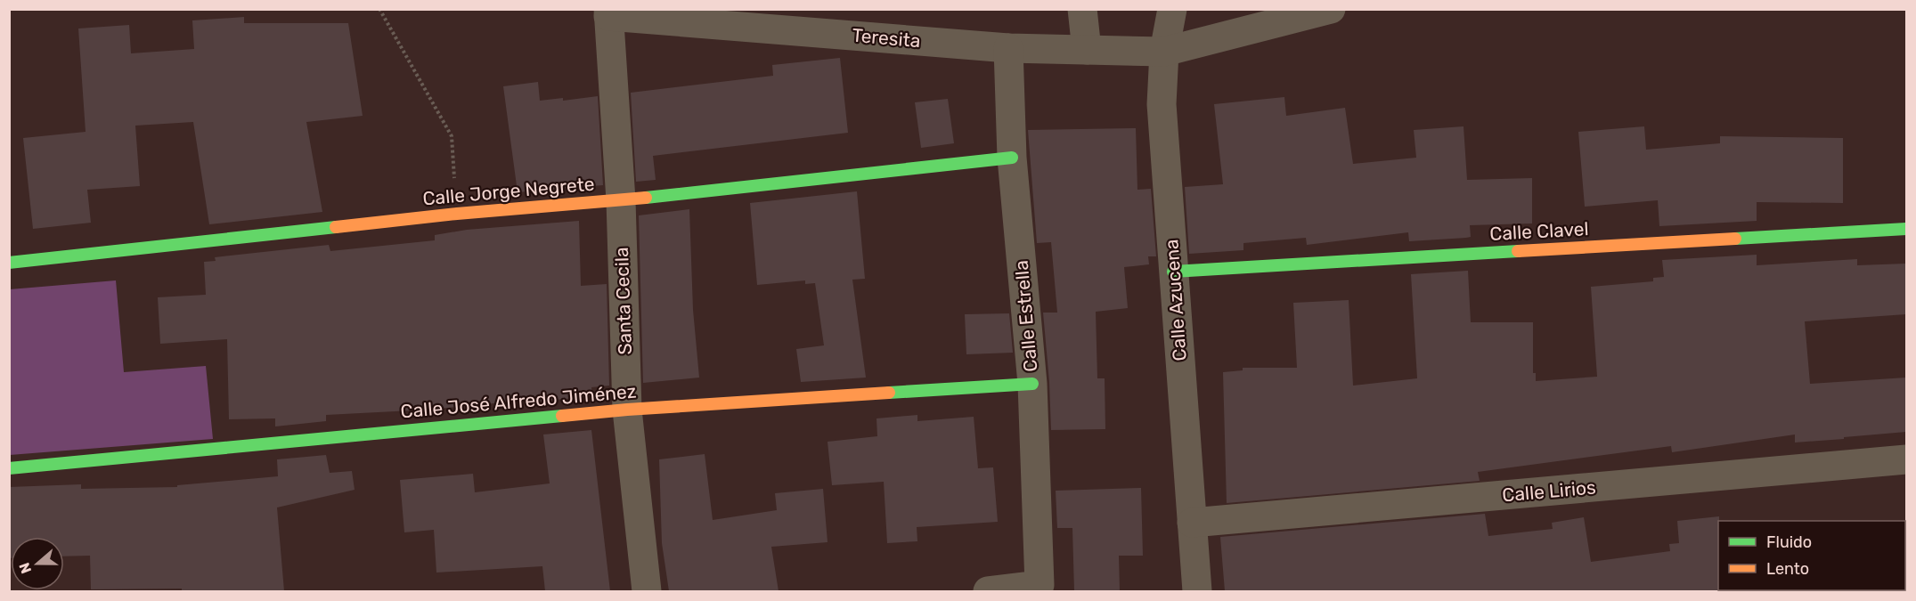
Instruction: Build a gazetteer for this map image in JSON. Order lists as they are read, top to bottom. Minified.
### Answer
{"streets":{"street":["Teresita","Calle Jorge Negrete","Calle Clavel","Calle Azucena","Santa Cecila","Calle Estrella","Calle José Alfredo Jiménez","Calle Lirios"]},"crossings":[["Teresita","Calle Azucena"],["Teresita","Santa Cecila"],["Teresita","Calle Estrella"],["Calle Jorge Negrete","Santa Cecila"],["Calle Jorge Negrete","Calle Estrella"],["Calle Clavel","Calle Azucena"],["Calle Azucena","Calle Lirios"],["Santa Cecila","Calle José Alfredo Jiménez"],["Calle Estrella","Calle José Alfredo Jiménez"]],"legend":["Fluido","Lento"],"north":"left"}
